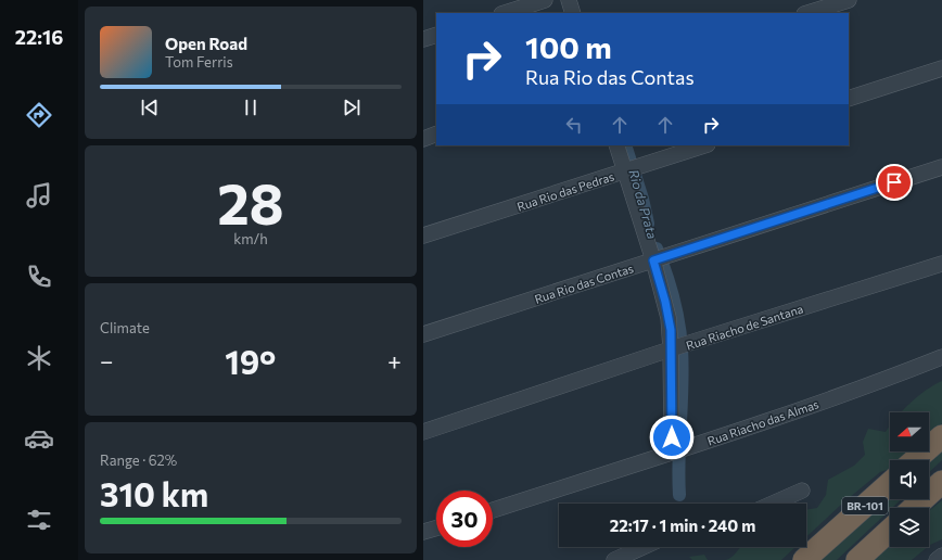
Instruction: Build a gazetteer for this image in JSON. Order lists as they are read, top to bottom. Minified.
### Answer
{"streets":{"highway":["BR-101"],"street":["Rua Rio das Pedras","Rua Rio das Contas","Rua Riacho de Santana","Rua Riacho das Almas"]},"water":["Rio da Prata"],"north":"left","page":{"tabs":"22:16","turn":["100 m","Rua Rio das Contas"],"song":["Open Road","Tom Ferris"],"tile":[["28","km/h"],"Climate",["Range · 62%","310 km"]],"heat":["−","19°","+"],"limit":"30","trip":"22:17 · 1 min · 240 m"}}
